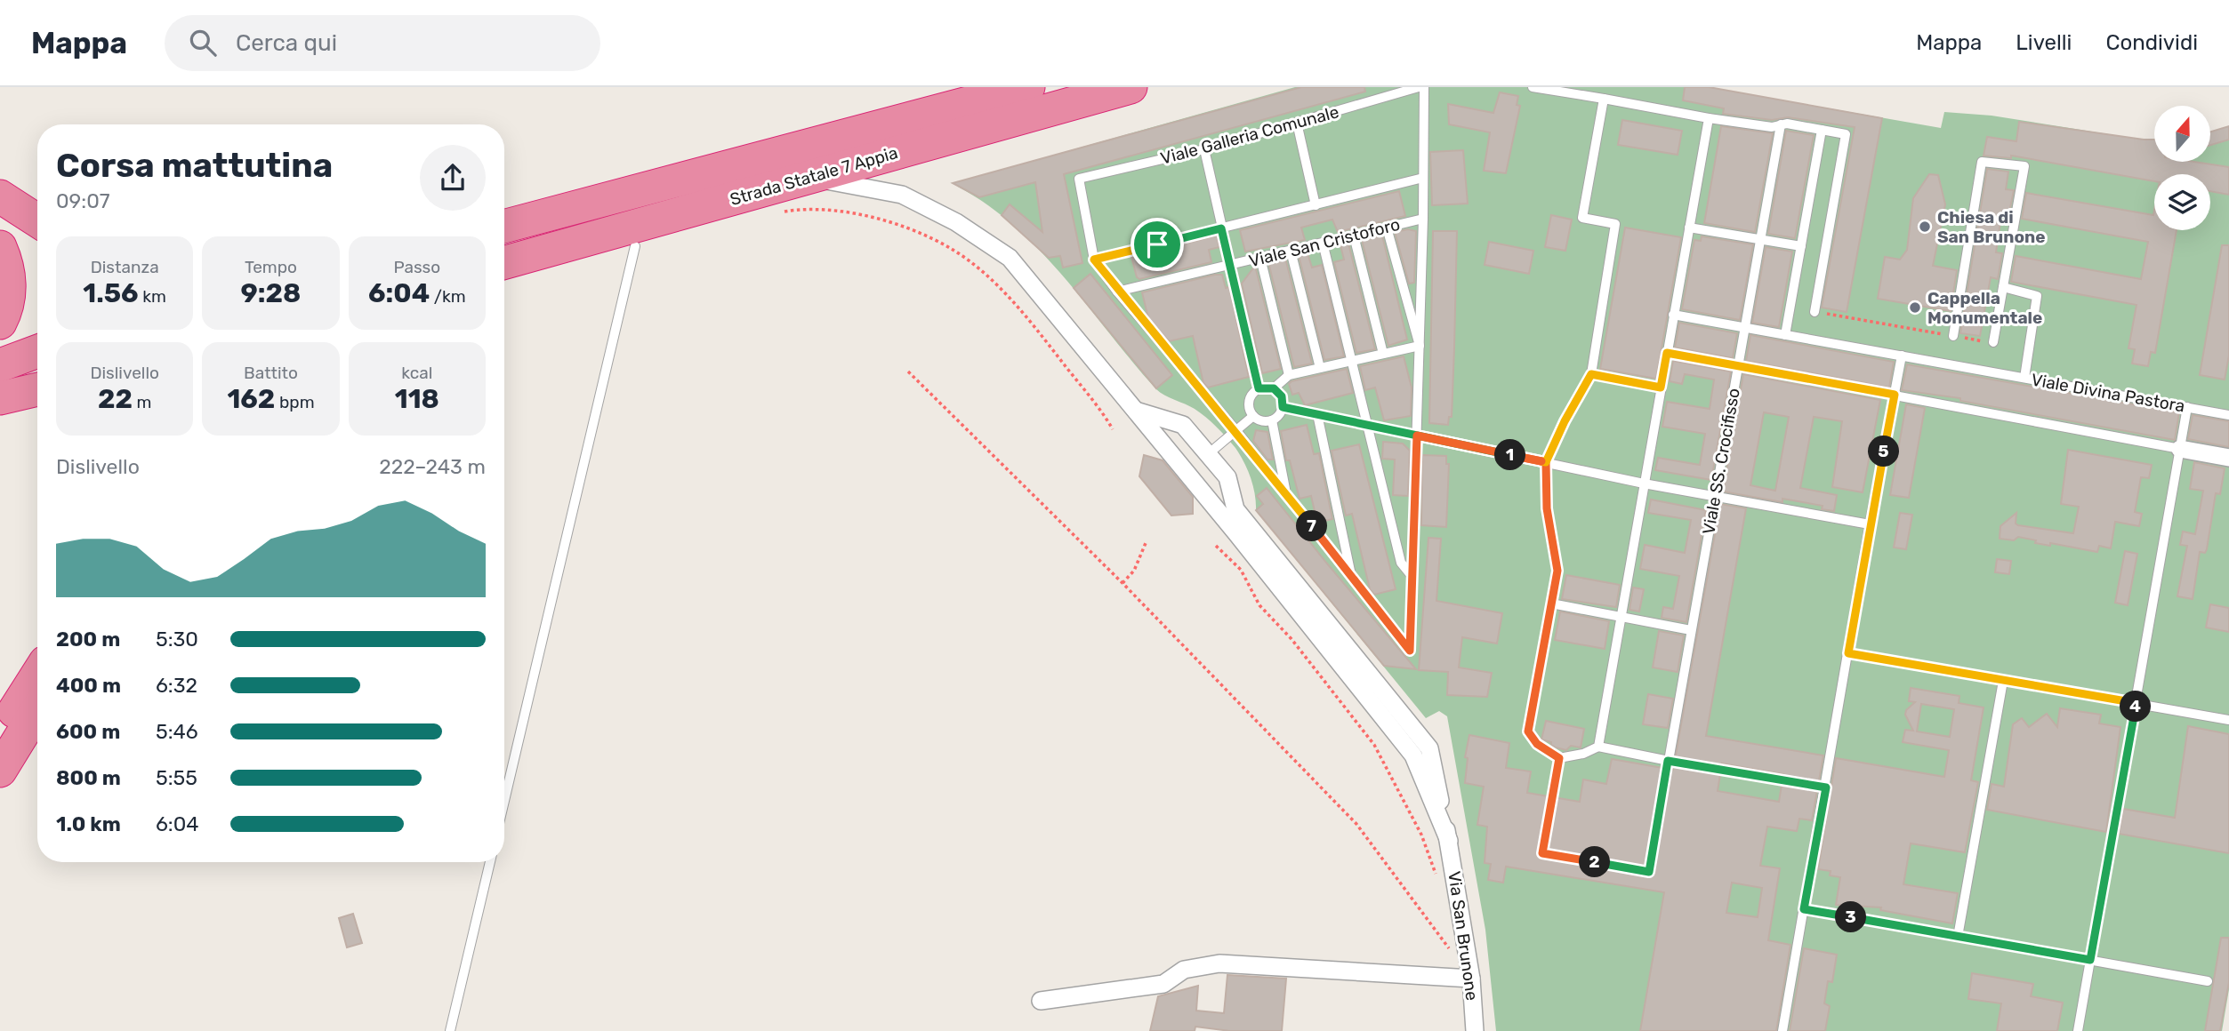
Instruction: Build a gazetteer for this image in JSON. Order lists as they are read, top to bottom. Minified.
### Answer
{"streets":{"highway":["Strada Statale 7 Appia"],"street":["Via San Brunone"],"lane":["Viale Galleria Comunale","Viale San Cristoforo","Viale Divina Pastora","Viale SS. Crocifisso"]},"crossings":[["Viale Divina Pastora","Viale SS. Crocifisso"]],"places":["Chiesa di San Brunone","Cappella Monumentale"],"north":"top","page":{"header":"Mappa","search":"Cerca qui","nav":["Mappa","Livelli","Condividi"],"heading":["Corsa mattutina","09:07"],"stats":[["Distanza","1.56 km"],["Tempo","9:28"],["Passo","6:04 /km"],["Dislivello","22 m"],["Battito","162 bpm"],["kcal","118"]],"pins":["5","1","7","4","2","3"],"chart":["Dislivello","222–243 m"],"list":[{"name":"200 m","note":"5:30"},{"name":"400 m","note":"6:32"},{"name":"600 m","note":"5:46"},{"name":"800 m","note":"5:55"},{"name":"1.0 km","note":"6:04"}]}}
